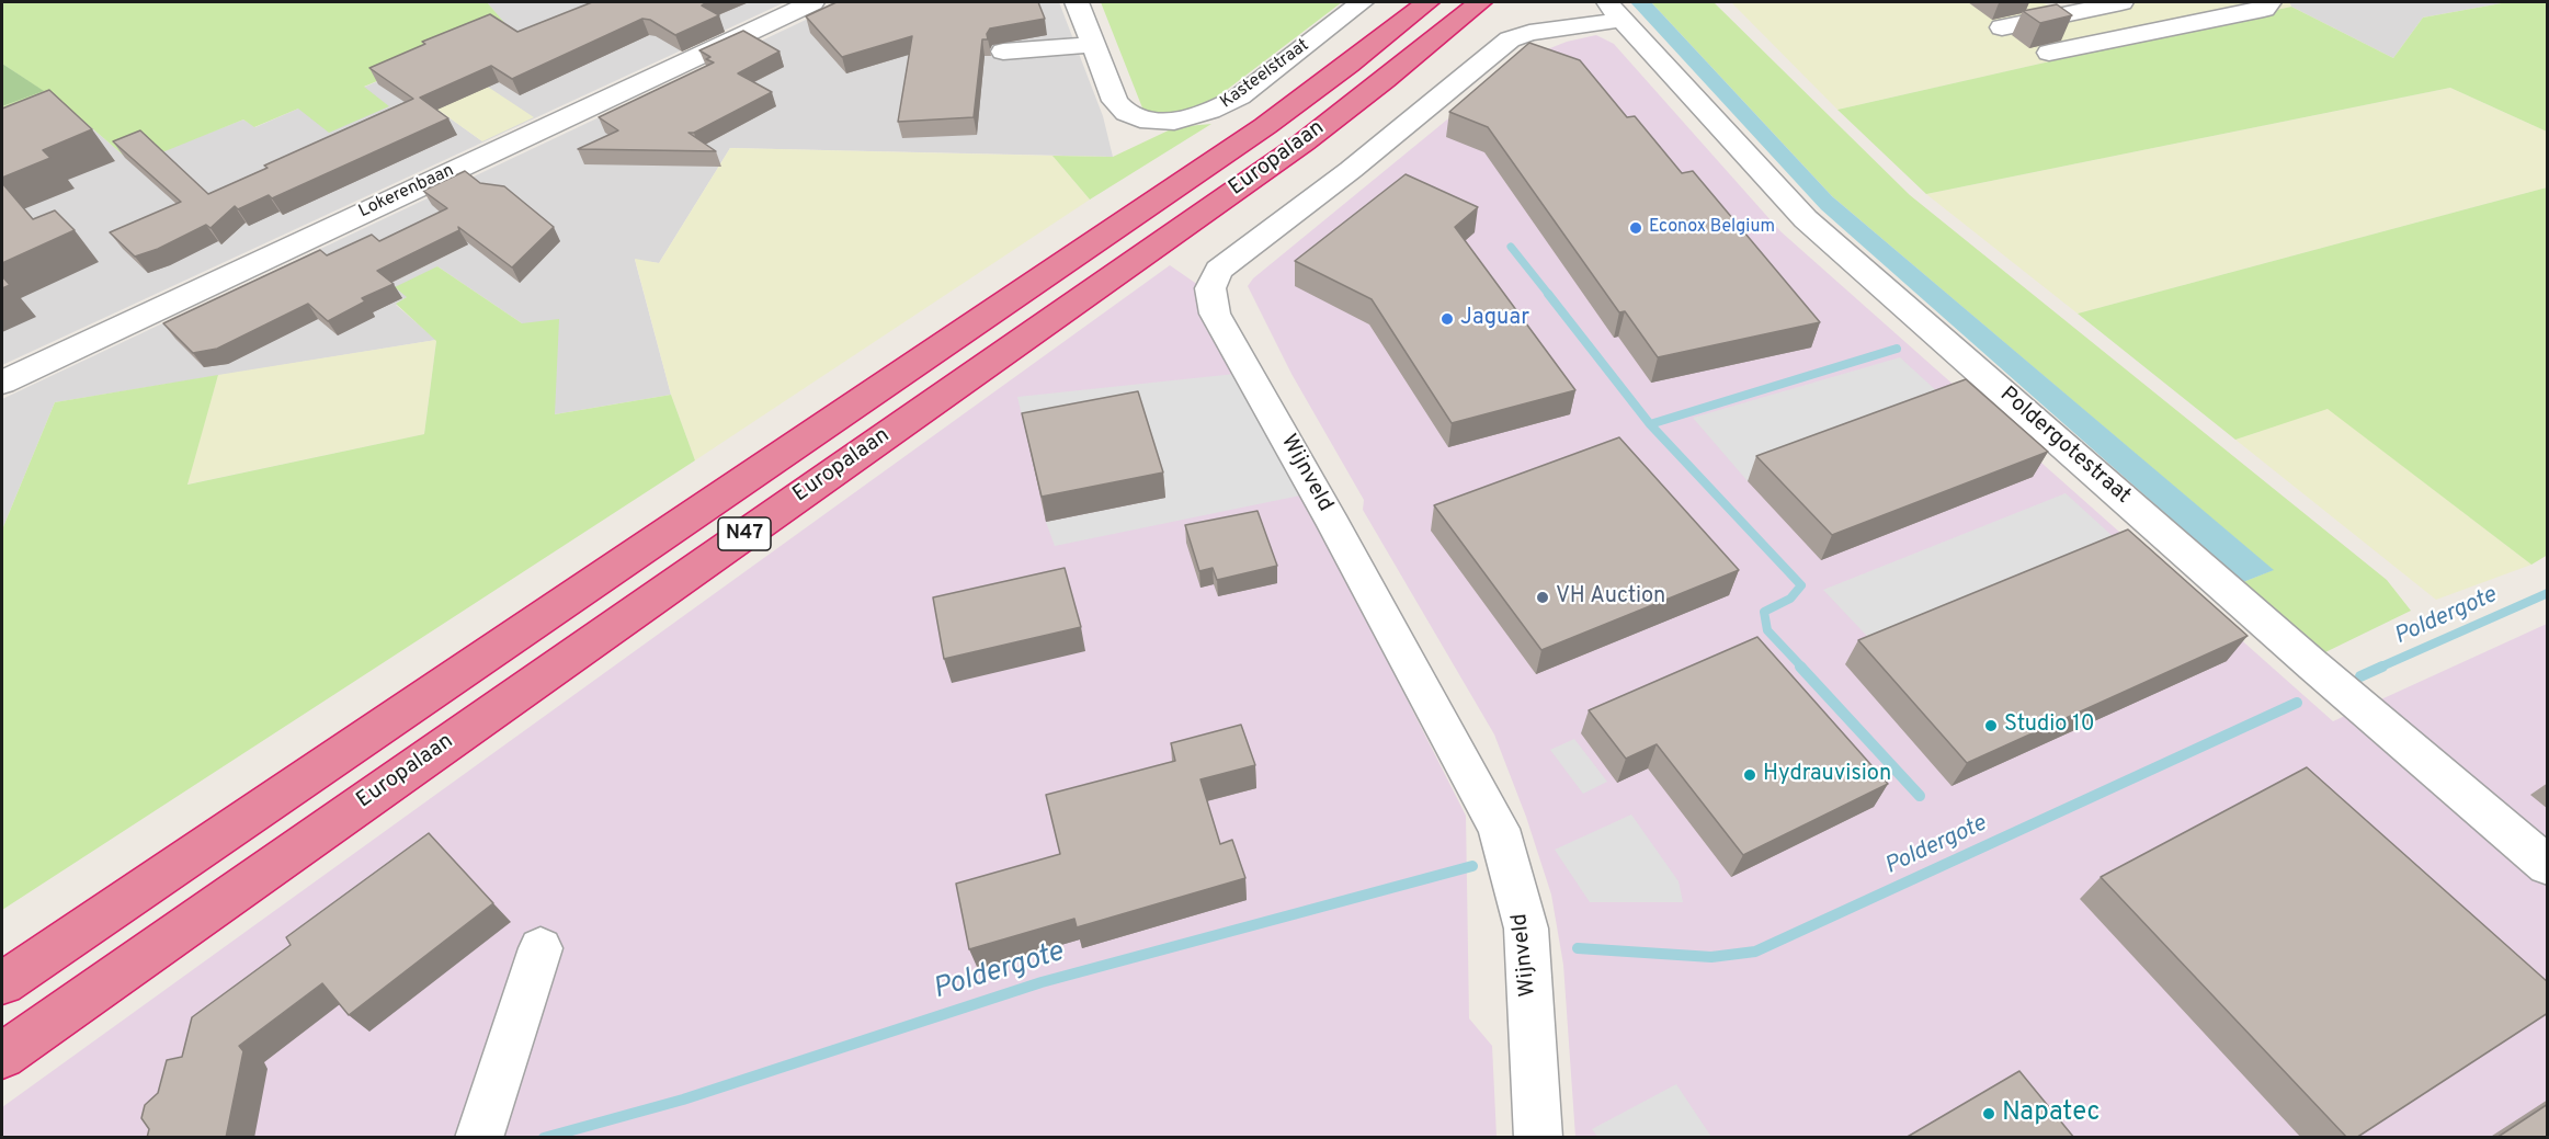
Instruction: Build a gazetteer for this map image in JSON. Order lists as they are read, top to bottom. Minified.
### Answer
{"streets":{"highway":["Europalaan","N47"],"street":["Kasteelstraat","Lokerenbaan","Poldergotestraat","Wijnveld"]},"crossings":[["Poldergotestraat","Wijnveld"]],"water":["Poldergote"],"places":["Econox Belgium","Jaguar","VH Auction","Studio 10","Hydrauvision","Napatec"]}
